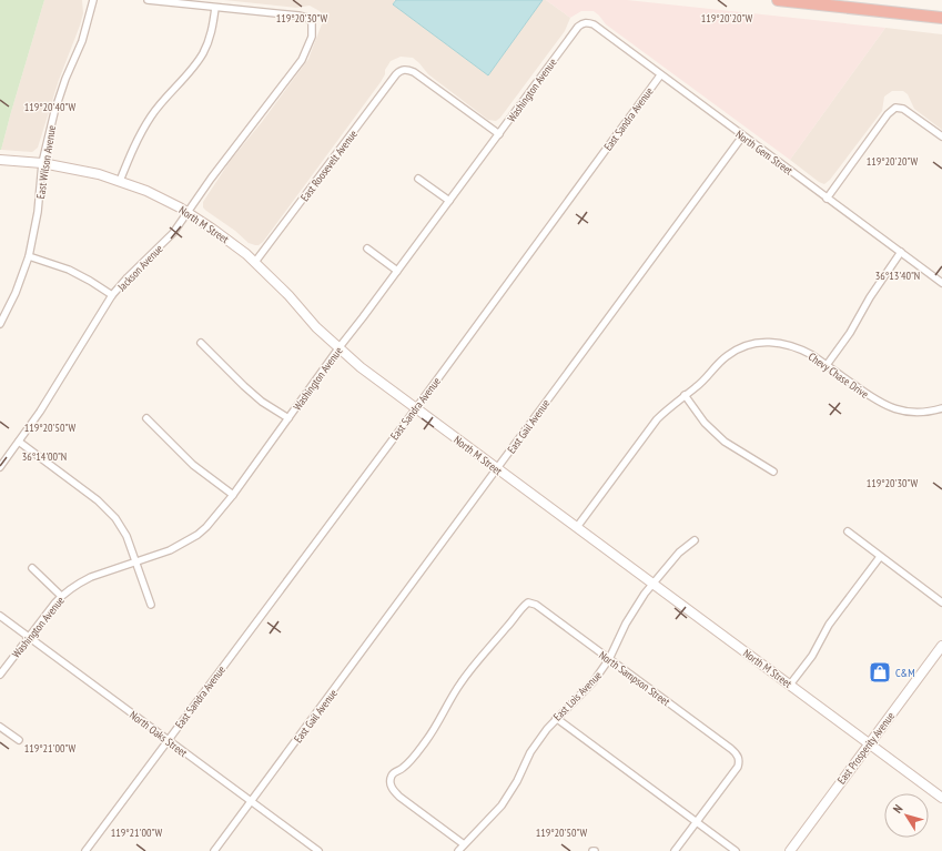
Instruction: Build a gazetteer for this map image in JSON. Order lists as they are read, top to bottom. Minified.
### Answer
{"streets":{"street":["Washington Avenue","East Sandra Avenue","North Gem Street","East Wilson Avenue","East Roosevelt Avenue","North M Street","Jackson Avenue","Chevy Chase Drive","East Gail Avenue","North Sampson Street","East Lois Avenue","North Oaks Street","East Prosperity Avenue"]},"crossings":[["Washington Avenue","North Gem Street"],["Washington Avenue","East Roosevelt Avenue"],["Washington Avenue","North M Street"],["Washington Avenue","North Oaks Street"],["East Sandra Avenue","North Gem Street"],["East Sandra Avenue","North M Street"],["East Sandra Avenue","North Oaks Street"],["North Gem Street","East Gail Avenue"],["East Wilson Avenue","North M Street"],["East Roosevelt Avenue","North M Street"],["North M Street","Jackson Avenue"],["North M Street","Chevy Chase Drive"],["North M Street","East Gail Avenue"],["North M Street","East Lois Avenue"],["North M Street","East Prosperity Avenue"],["East Gail Avenue","North Oaks Street"],["North Sampson Street","East Lois Avenue"]],"places":{"shop":["C&M"]},"north":"top left","coordinates":["119°20'30\"W","119°20'20\"W","119°20'40\"W","36°13'40\"N","119°20'50\"W","36°14'00\"N","119°21'00\"W"]}
